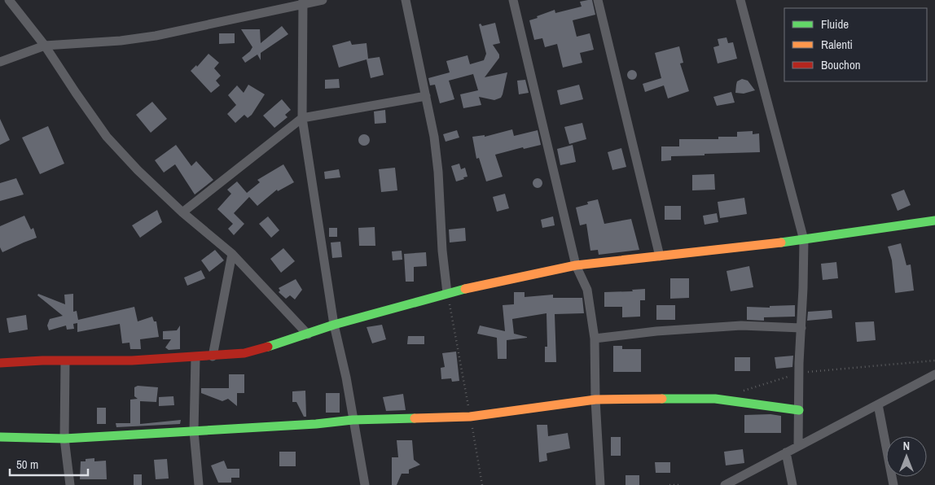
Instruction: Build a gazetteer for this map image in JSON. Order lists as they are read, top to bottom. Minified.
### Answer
{"legend":["Fluide","Ralenti","Bouchon"],"scale_bar":"50 m","north":"top"}
